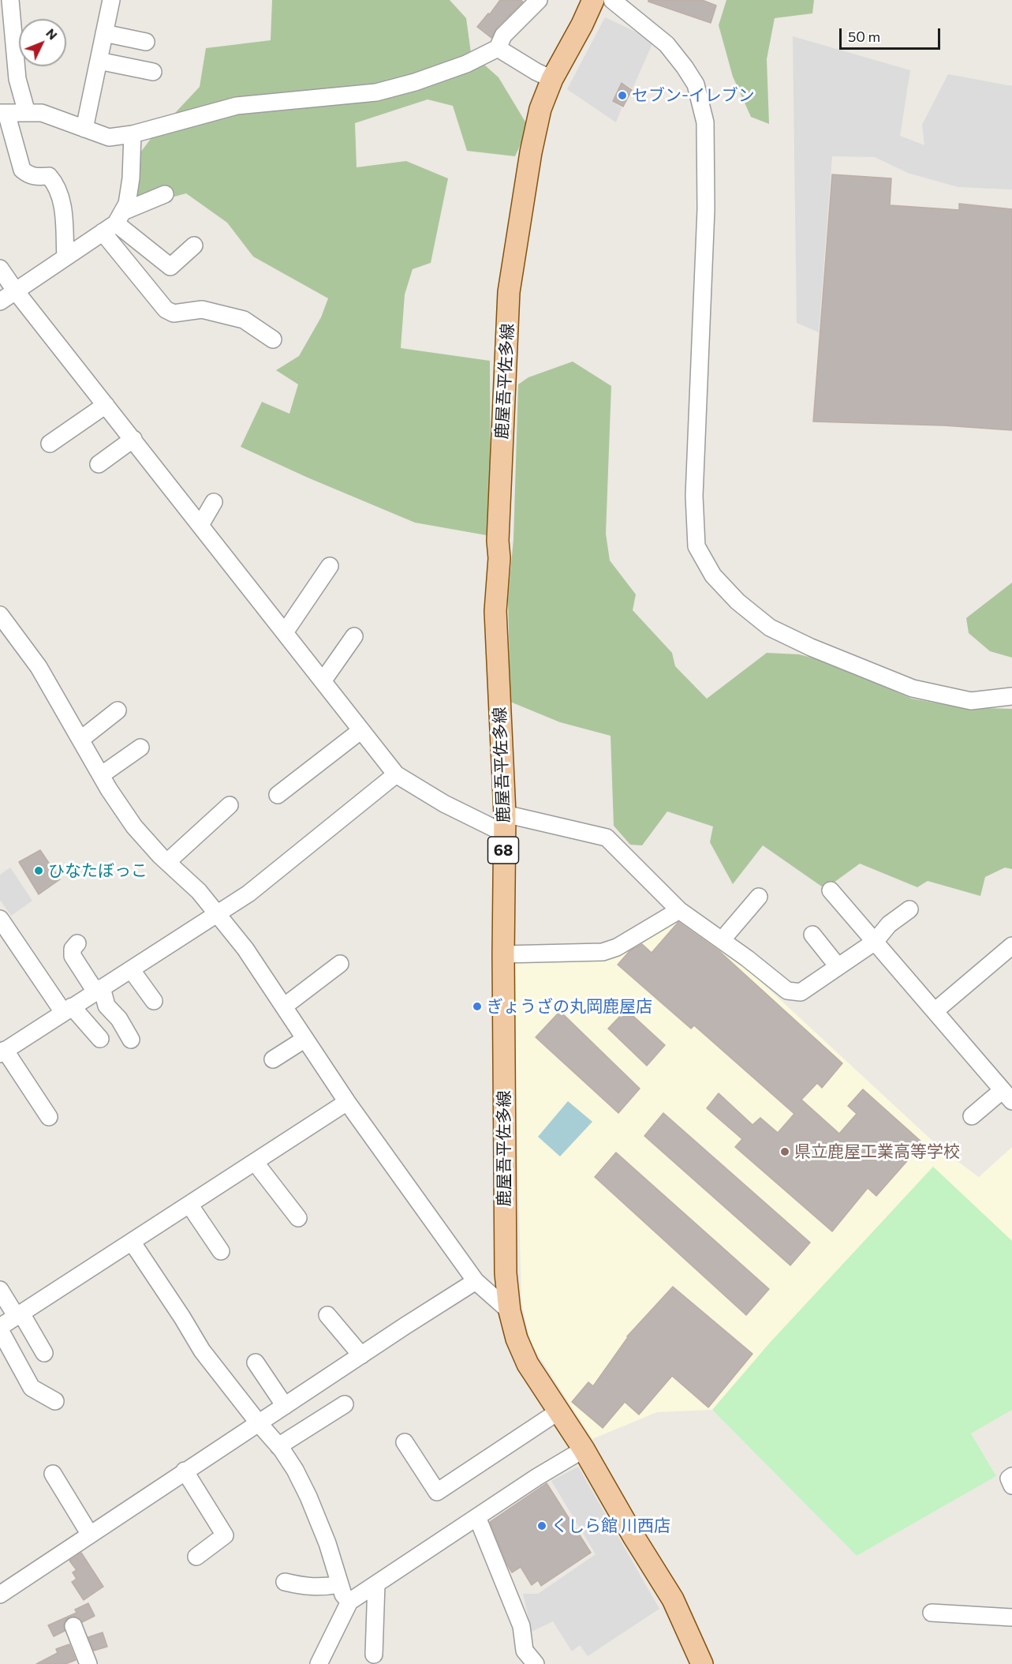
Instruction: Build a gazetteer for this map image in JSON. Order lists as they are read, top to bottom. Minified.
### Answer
{"streets":{"main road":["鹿屋吾平佐多線","68"]},"places":["セブン-イレブン","ひなたぼっこ","ぎょうざの丸岡鹿屋店","県立鹿屋工業高等学校","くしら館 川西店"],"scale_bar":"50 m","north":"top right"}
